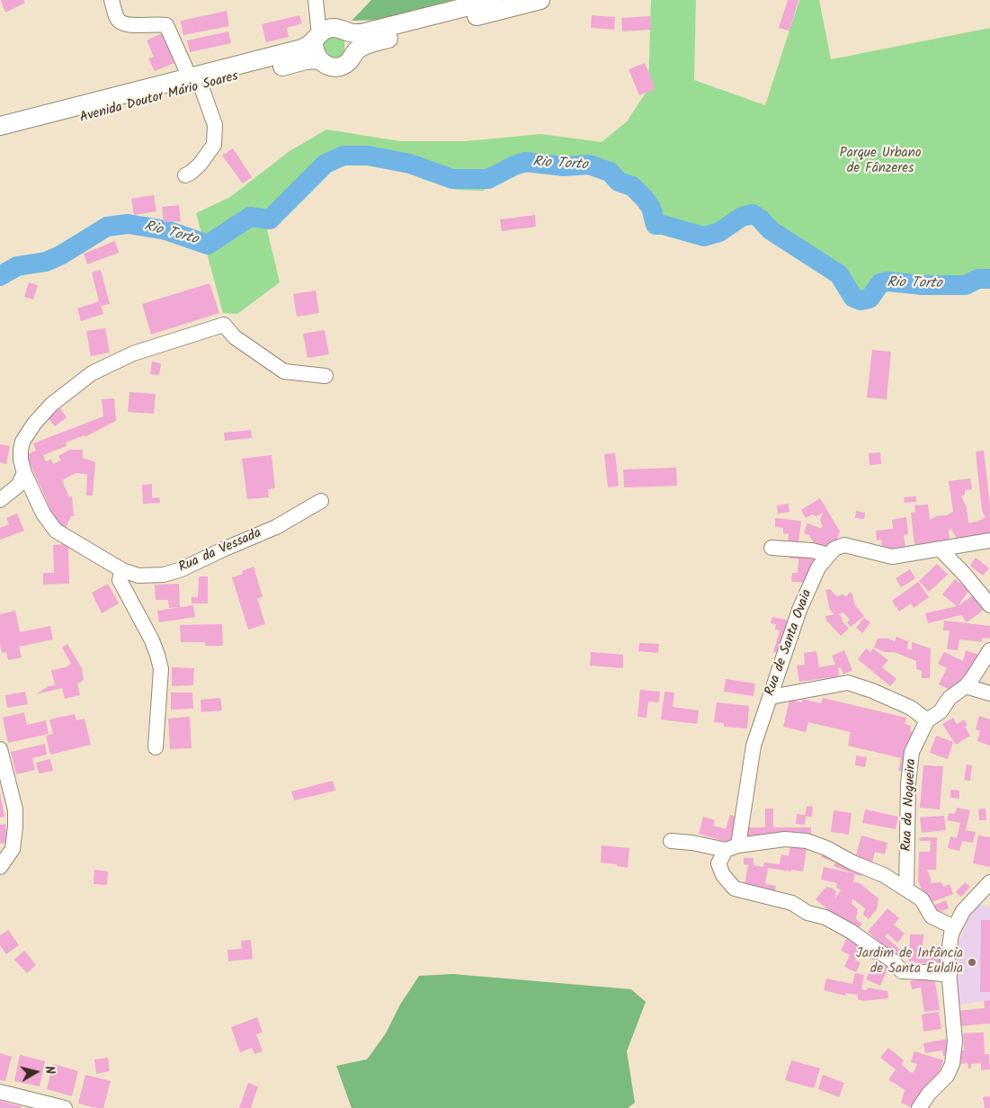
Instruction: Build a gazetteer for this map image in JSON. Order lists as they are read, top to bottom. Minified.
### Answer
{"streets":{"main road":["Avenida Doutor Mário Soares"],"street":["Rua da Vessada","Rua de Santa Ovaia","Rua da Nogueira"]},"water":["Rio Torto"],"parks":["Parque Urbano de Fânzeres"],"places":["Jardim de Infância de Santa Eulália"],"north":"right"}
